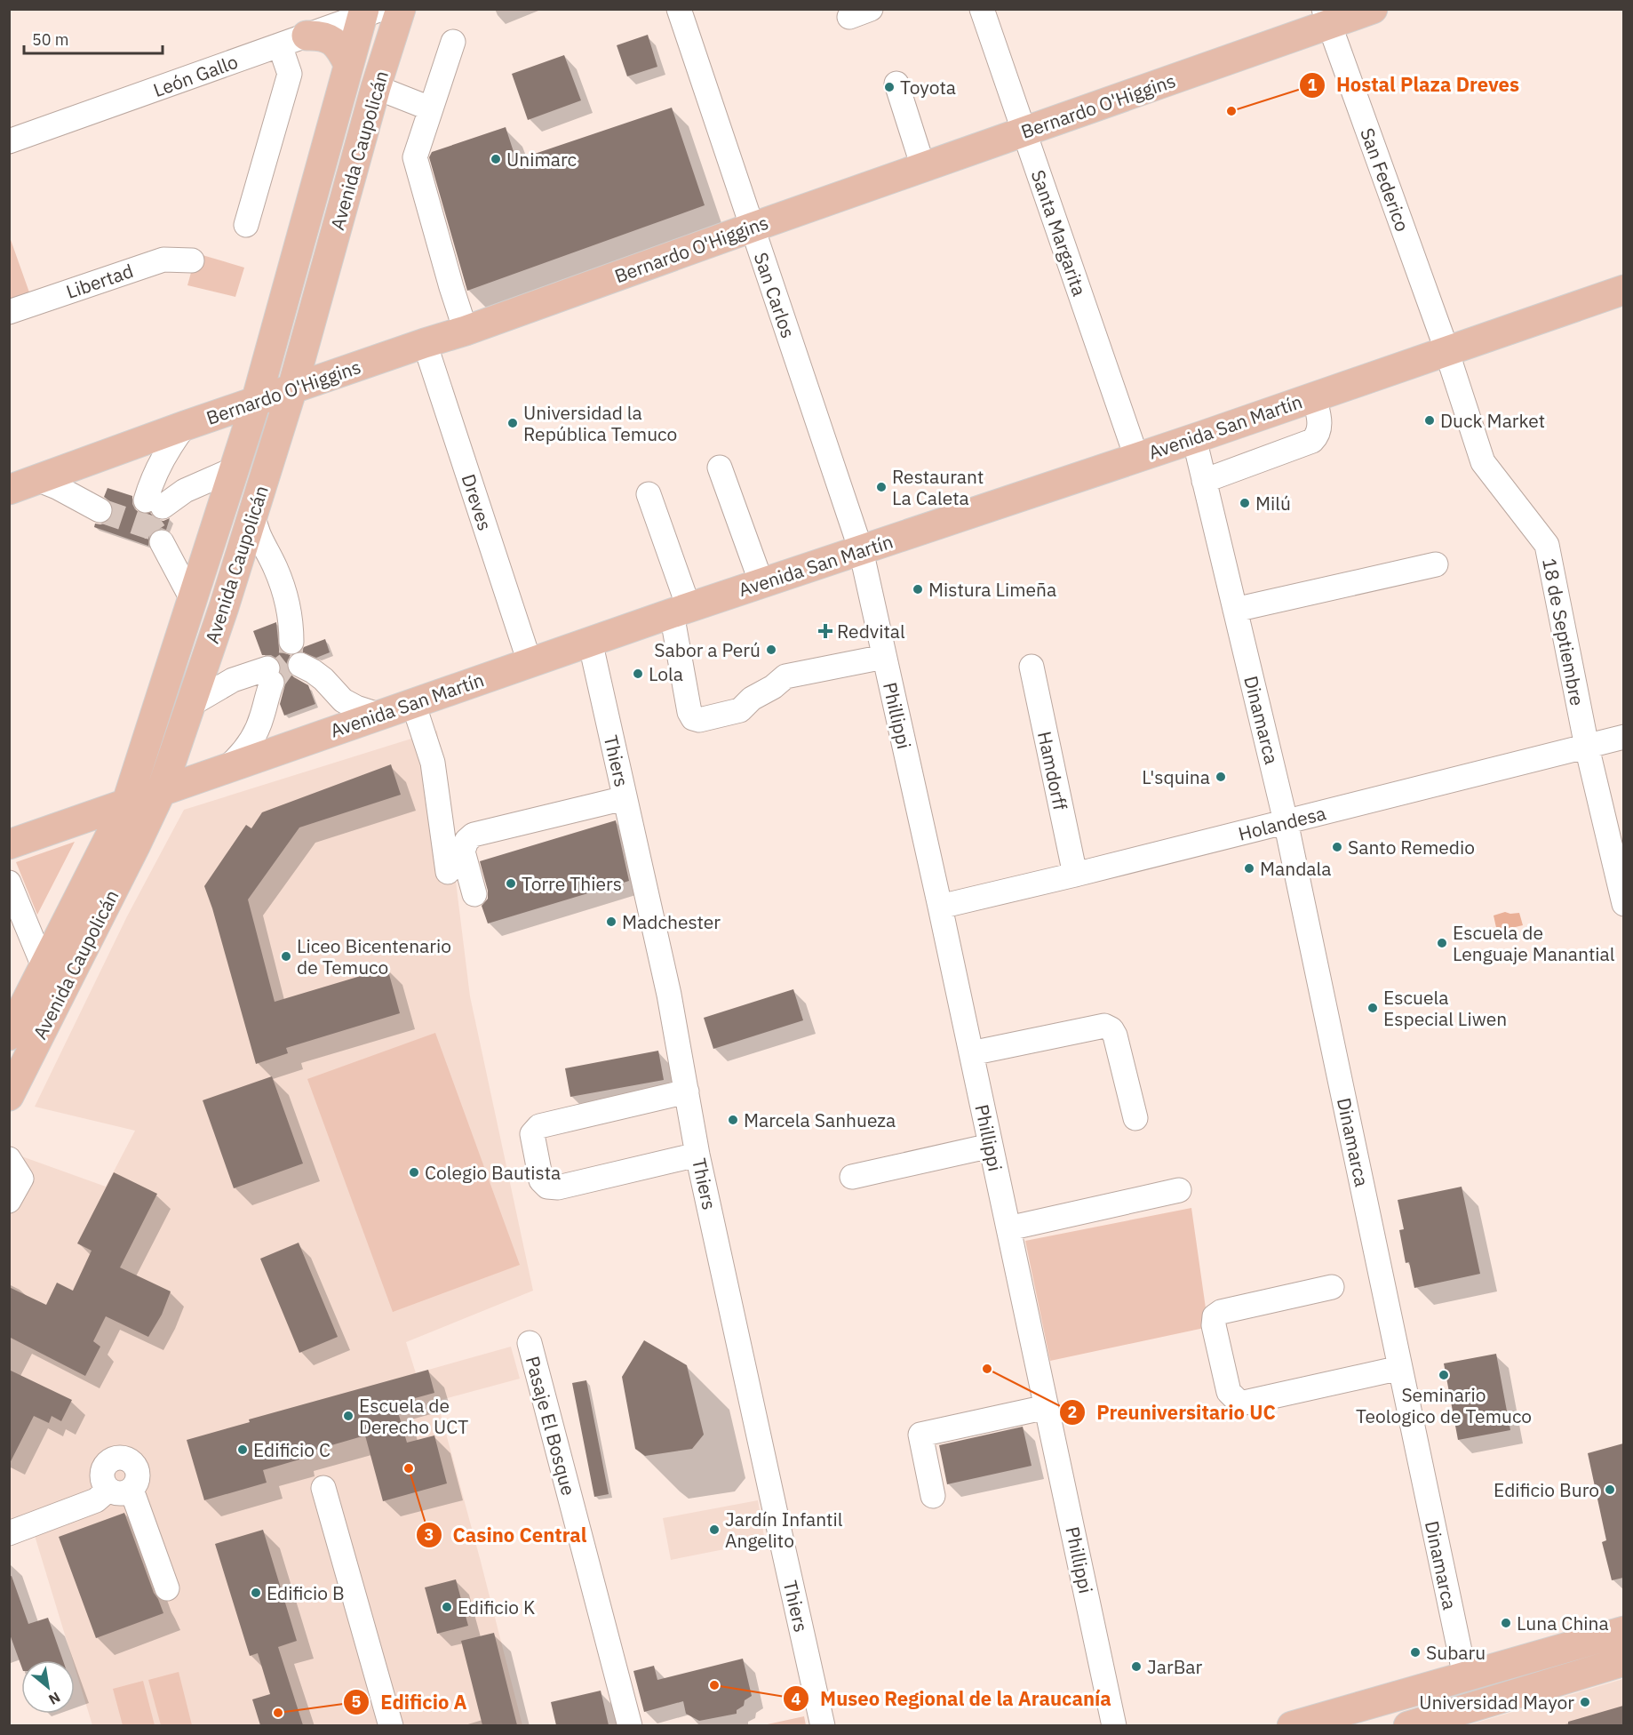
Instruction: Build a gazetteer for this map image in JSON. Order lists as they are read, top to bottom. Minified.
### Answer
{"streets":{"main road":["Bernardo O'Higgins","Avenida Caupolicán","Avenida San Martín"],"street":["León Gallo","San Federico","Santa Margarita","Libertad","San Carlos","Dreves","18 de Septiembre","Phillippi","Dinamarca","Thiers","Hamdorff","Holandesa","Pasaje El Bosque"]},"crossings":[["León Gallo","Avenida Caupolicán"],["Bernardo O'Higgins","Avenida Caupolicán"],["Bernardo O'Higgins","San Federico"],["Bernardo O'Higgins","Santa Margarita"],["Bernardo O'Higgins","San Carlos"],["Bernardo O'Higgins","Dreves"],["Avenida Caupolicán","Avenida San Martín"],["San Federico","Avenida San Martín"],["San Federico","18 de Septiembre"],["Santa Margarita","Avenida San Martín"],["San Carlos","Avenida San Martín"],["San Carlos","Phillippi"],["Avenida San Martín","Dreves"],["Avenida San Martín","18 de Septiembre"],["Avenida San Martín","Phillippi"],["Avenida San Martín","Dinamarca"],["Avenida San Martín","Thiers"],["18 de Septiembre","Holandesa"],["Phillippi","Holandesa"],["Dinamarca","Holandesa"],["Hamdorff","Holandesa"]],"places":{"other":["Toyota","Hostal Plaza Dreves","Unimarc","Duck Market","Universidad la República Temuco","Restaurant La Caleta","Milú","Mistura Limeña","Sabor a Perú","Lola","L'squina","Santo Remedio","Mandala","Torre Thiers","Madchester","Escuela de Lenguaje Manantial","Liceo Bicentenario de Temuco","Escuela Especial Liwen","Marcela Sanhueza","Colegio Bautista","Preuniversitario UC","Seminario Teologico de Temuco","Escuela de Derecho UCT","Edificio C","Casino Central","Edificio Buro","Jardín Infantil Angelito","Edificio B","Edificio K","Luna China","Subaru","JarBar","Museo Regional de la Araucanía","Universidad Mayor","Edificio A"],"health":["Redvital"]},"scale_bar":"50 m","north":"bottom right"}
